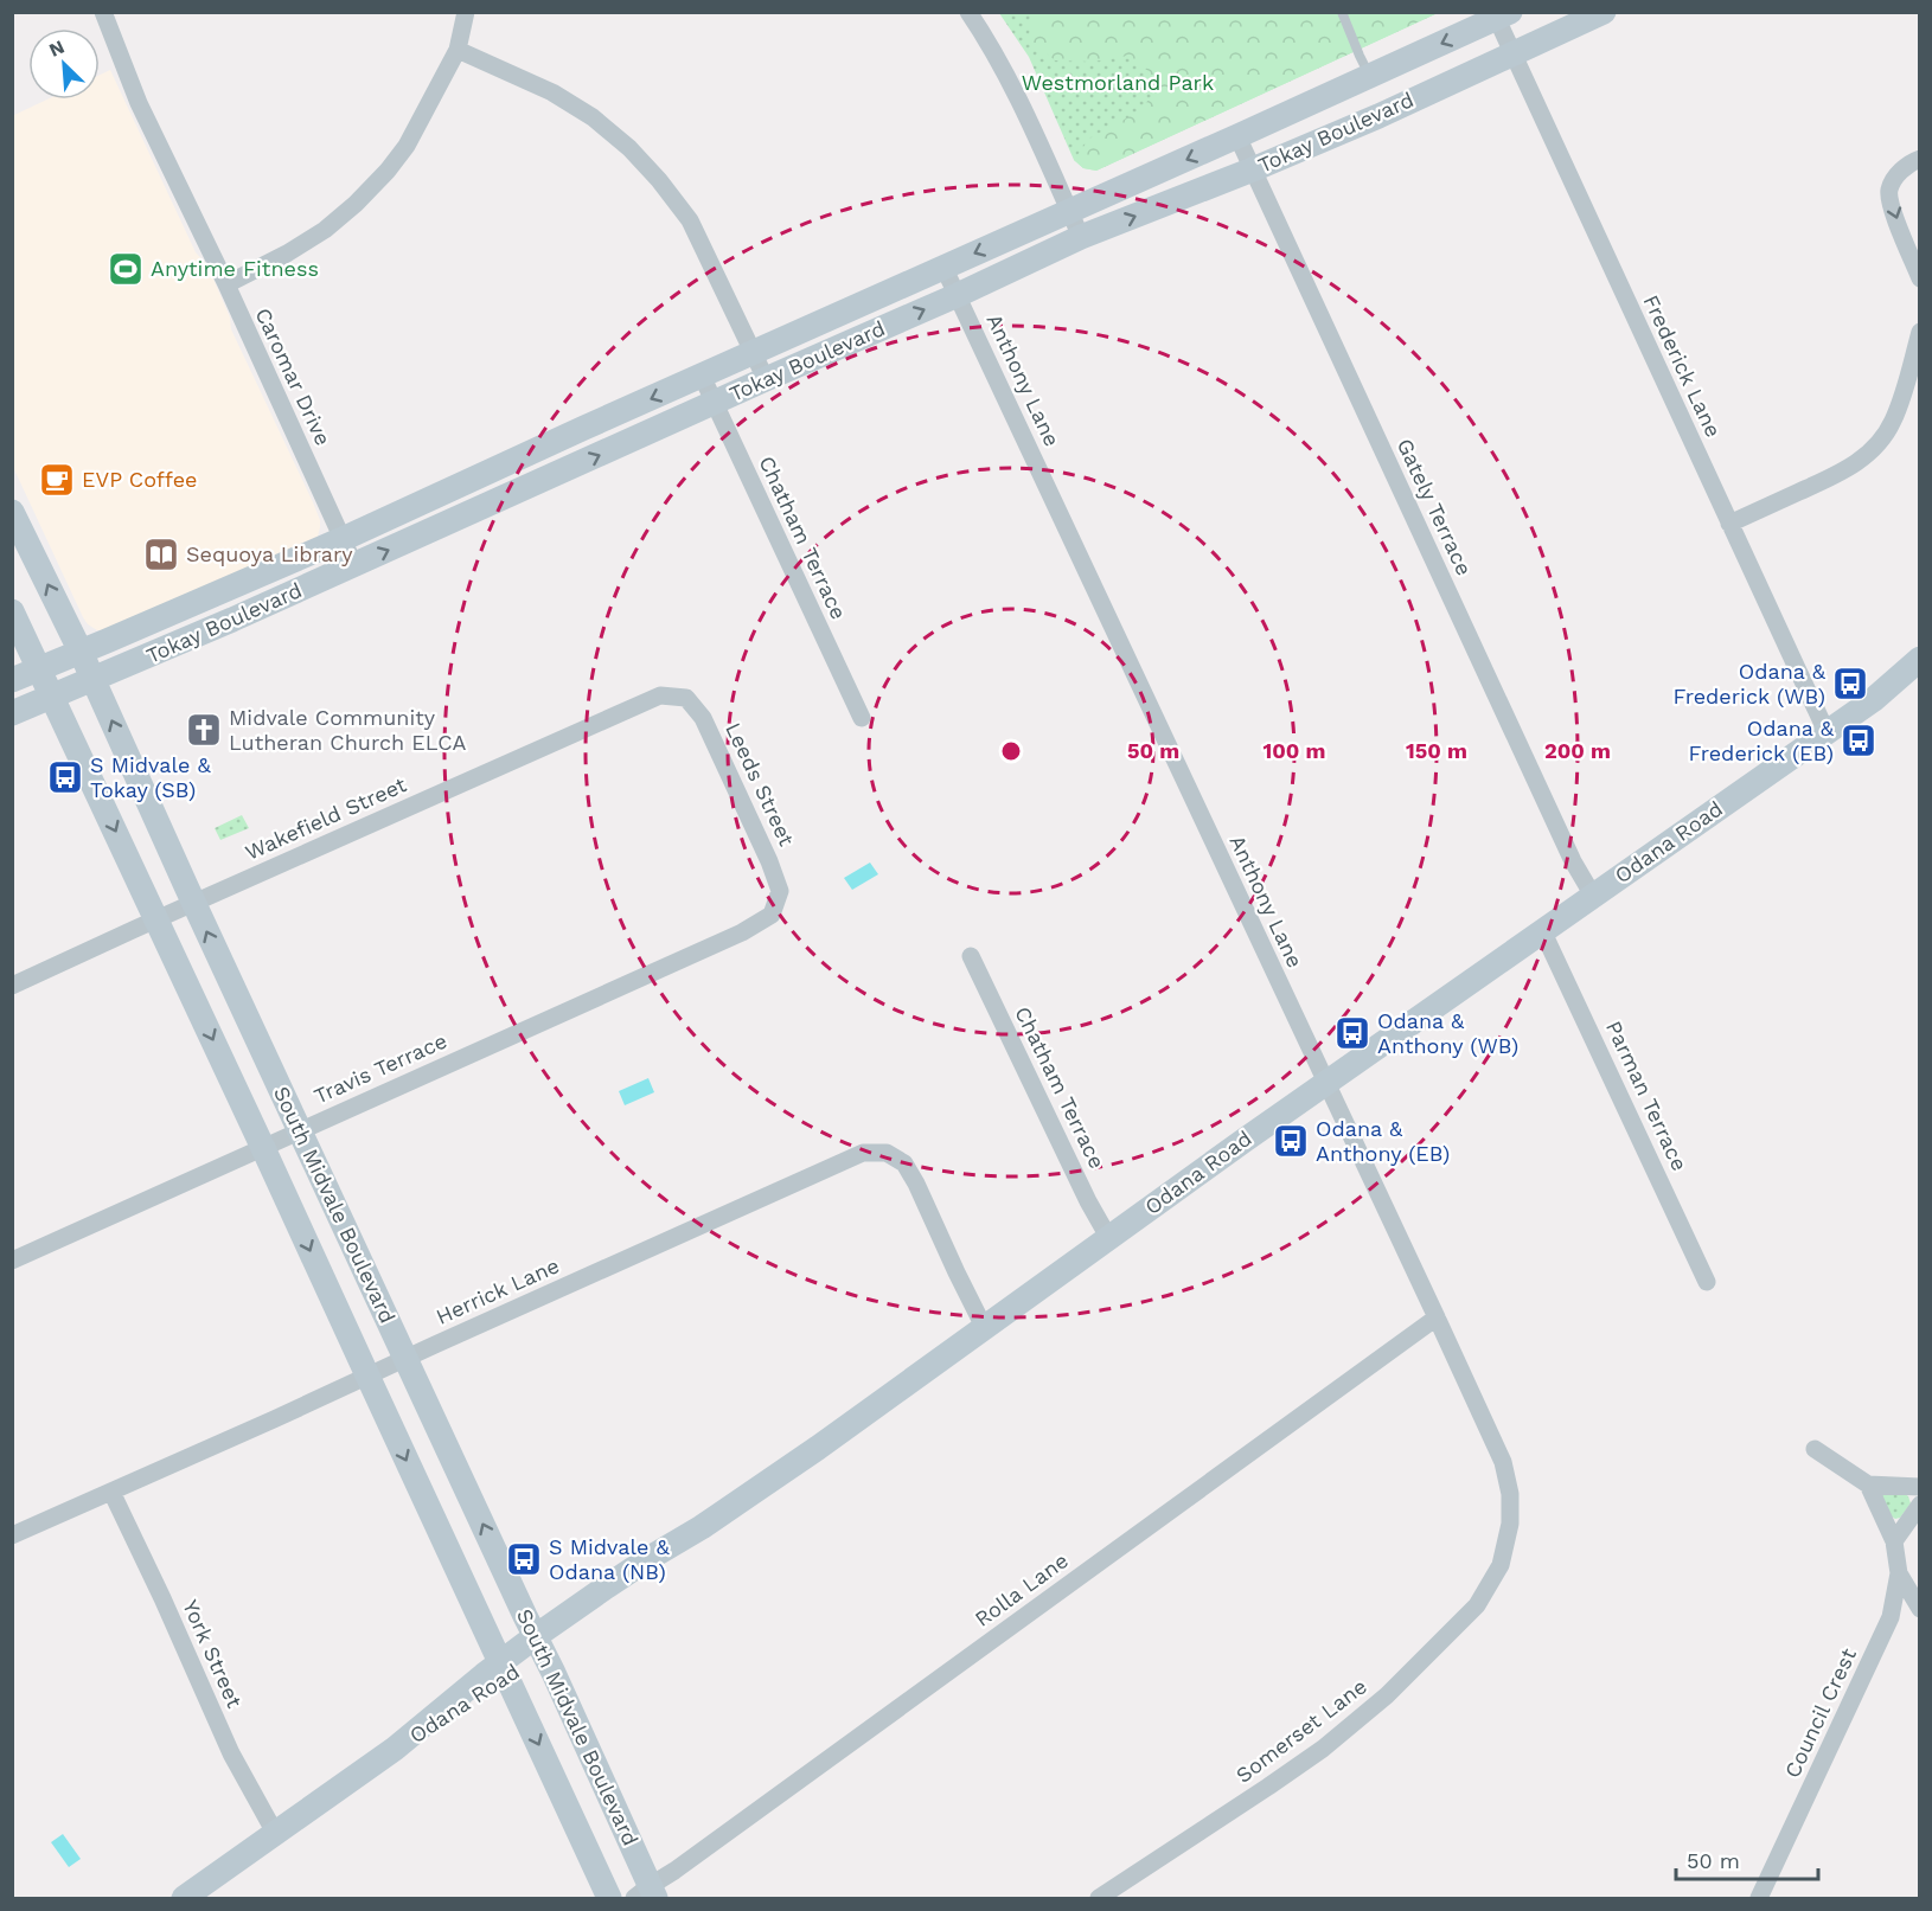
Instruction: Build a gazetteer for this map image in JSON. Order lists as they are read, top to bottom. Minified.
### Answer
{"streets":{"street":["Tokay Boulevard","Frederick Lane","Caromar Drive","Anthony Lane","Gately Terrace","Chatham Terrace","Leeds Street","Wakefield Street","Odana Road","Travis Terrace","Parman Terrace","South Midvale Boulevard","Herrick Lane","Rolla Lane","York Street","Council Crest","Somerset Lane"]},"crossings":[["Tokay Boulevard","Frederick Lane"],["Tokay Boulevard","Caromar Drive"],["Tokay Boulevard","Anthony Lane"],["Tokay Boulevard","Gately Terrace"],["Tokay Boulevard","Chatham Terrace"],["Tokay Boulevard","South Midvale Boulevard"],["Frederick Lane","Odana Road"],["Anthony Lane","Odana Road"],["Anthony Lane","Rolla Lane"],["Anthony Lane","Somerset Lane"],["Gately Terrace","Odana Road"],["Chatham Terrace","Odana Road"],["Leeds Street","Wakefield Street"],["Leeds Street","Travis Terrace"],["Wakefield Street","South Midvale Boulevard"],["Odana Road","Parman Terrace"],["Odana Road","South Midvale Boulevard"],["Odana Road","Herrick Lane"],["Odana Road","York Street"],["Travis Terrace","South Midvale Boulevard"],["South Midvale Boulevard","Herrick Lane"],["South Midvale Boulevard","Rolla Lane"],["Herrick Lane","York Street"]],"parks":["Westmorland Park"],"places":{"sports":["Anytime Fitness"],"cafe":["EVP Coffee"],"library":["Sequoya Library"],"bus stop":["Odana & Frederick (WB)","Odana & Frederick (EB)","S Midvale & Tokay (SB)","Odana & Anthony (WB)","Odana & Anthony (EB)","S Midvale & Odana (NB)"],"church":["Midvale Community Lutheran Church ELCA"]},"scale_bar":"50 m","north":"top left","rings":["50 m","100 m","150 m","200 m"]}
